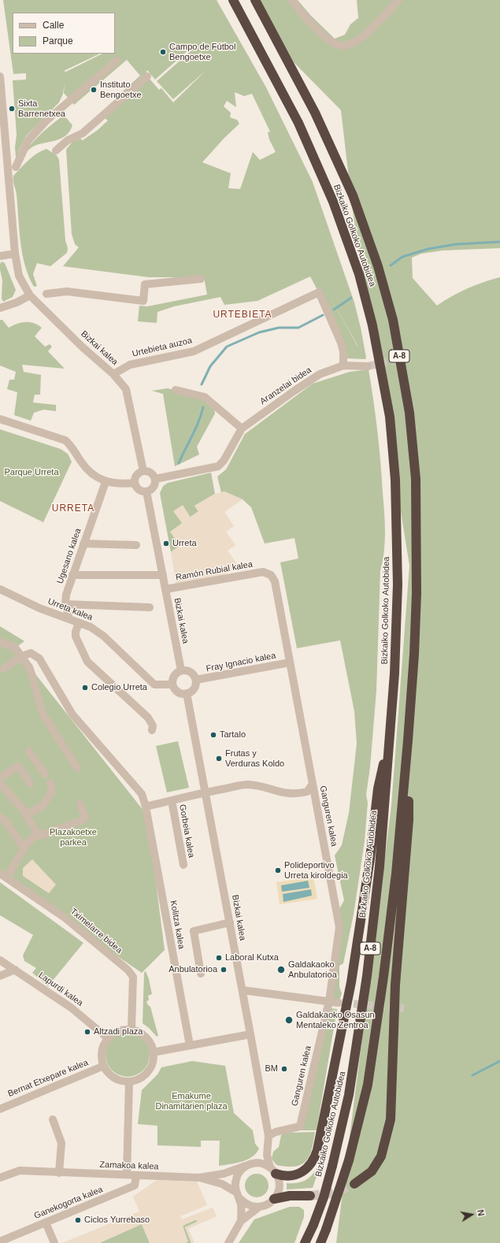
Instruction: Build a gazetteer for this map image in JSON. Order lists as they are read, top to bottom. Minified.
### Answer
{"streets":{"highway":["Bizkaiko Golkoko Autobidea","A-8"],"street":["Urtebieta auzoa","Bizkai kalea","Aranzelai bidea","Ugesano kalea","Ramón Rubial kalea","Urreta kalea","Fray Ignacio kalea","Ganguren kalea","Gorbeia kalea","Kolitza kalea","Tximelarre bidea","Lapurdi kalea","Bernat Etxepare kalea","Zamakoa kalea","Ganekogorta kalea"]},"crossings":[["Urtebieta auzoa","Bizkai kalea"],["Urtebieta auzoa","Aranzelai bidea"],["Bizkai kalea","Aranzelai bidea"],["Bizkai kalea","Ramón Rubial kalea"],["Bizkai kalea","Urreta kalea"],["Bizkai kalea","Fray Ignacio kalea"],["Bizkai kalea","Ganguren kalea"],["Bizkai kalea","Kolitza kalea"],["Bizkai kalea","Zamakoa kalea"],["Ugesano kalea","Urreta kalea"],["Ramón Rubial kalea","Fray Ignacio kalea"],["Ramón Rubial kalea","Ganguren kalea"],["Urreta kalea","Fray Ignacio kalea"],["Fray Ignacio kalea","Ganguren kalea"],["Tximelarre bidea","Lapurdi kalea"],["Tximelarre bidea","Bernat Etxepare kalea"],["Lapurdi kalea","Bernat Etxepare kalea"],["Zamakoa kalea","Ganekogorta kalea"]],"districts":["URTEBIETA","URRETA"],"parks":["Parque Urreta","Plazakoetxe parkea","Emakume Dinamitarien plaza"],"places":["Campo de Fútbol Bengoetxe","Instituto Bengoetxe","Sixta Barrenetxea","Urreta","Colegio Urreta","Tartalo","Frutas y Verduras Koldo","Polideportivo Urreta kiroldegia","Laboral Kutxa","Anbulatorioa","Galdakaoko Anbulatorioa","Galdakaoko Osasun Mentaleko Zentroa","Altzadi plaza","BM","Ciclos Yurrebaso"],"legend":["Calle","Parque"],"north":"right"}
